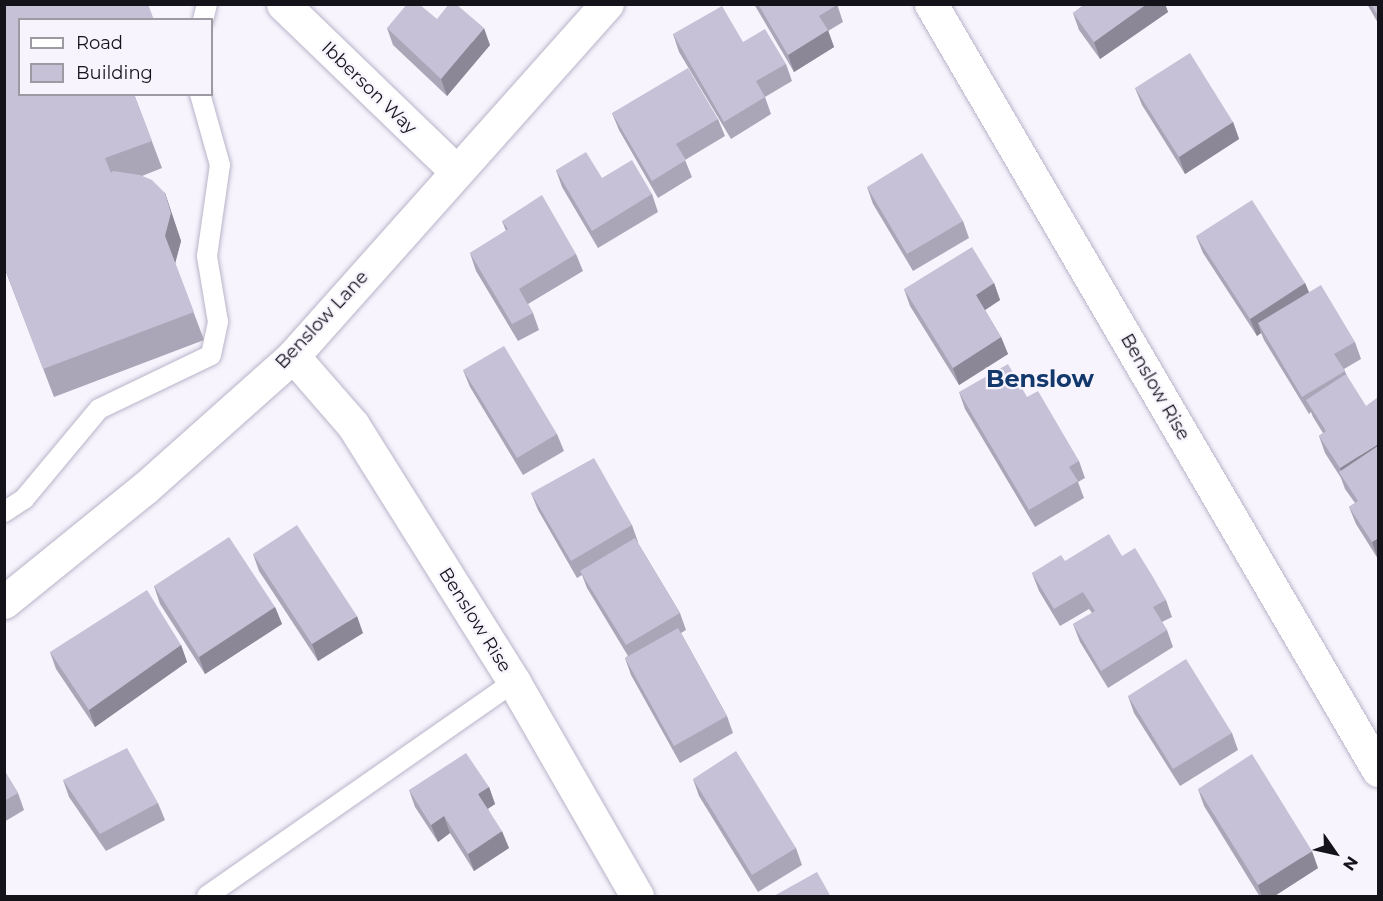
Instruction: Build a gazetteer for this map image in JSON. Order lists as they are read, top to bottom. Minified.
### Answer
{"streets":{"street":["Ibberson Way","Benslow Lane","Benslow Rise"]},"crossings":[["Ibberson Way","Benslow Lane"],["Benslow Lane","Benslow Rise"]],"districts":["Benslow"],"legend":["Road","Building"],"north":"bottom right"}
